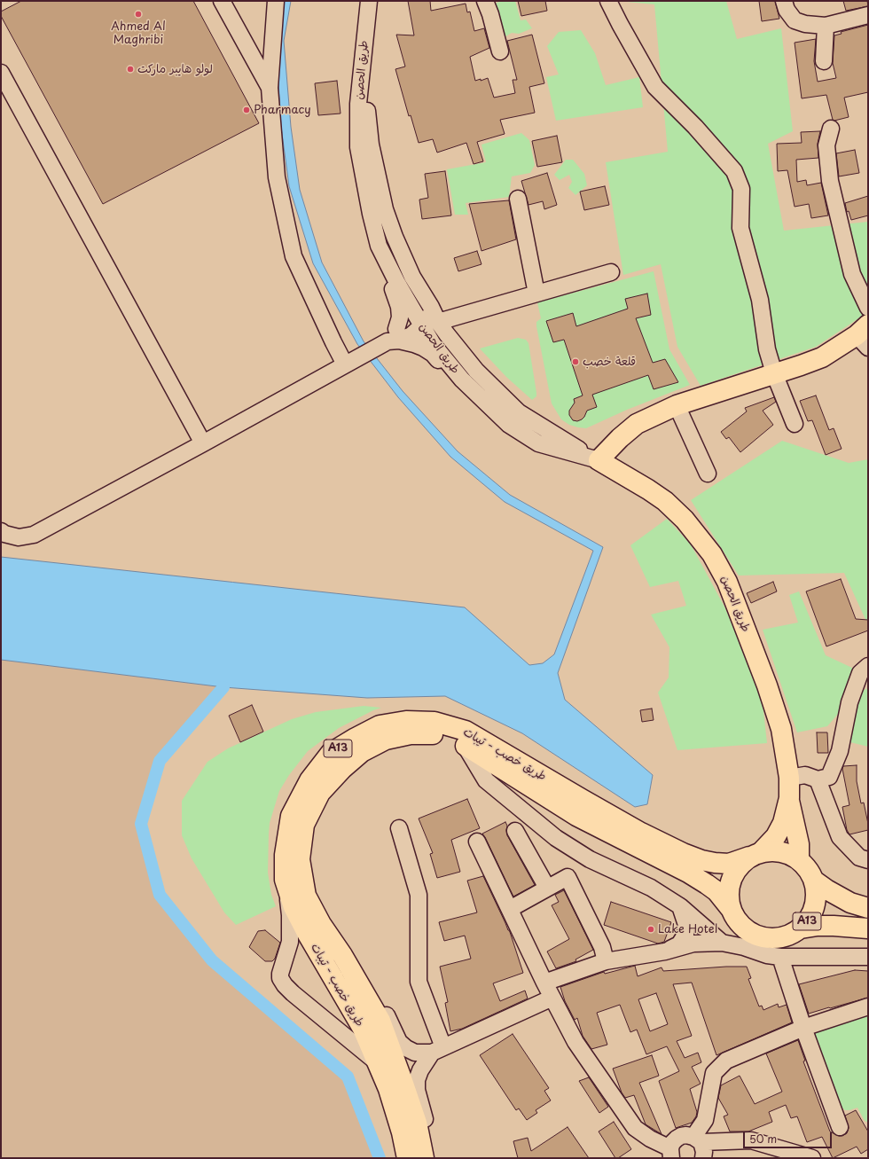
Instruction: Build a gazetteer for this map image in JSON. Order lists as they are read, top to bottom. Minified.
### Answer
{"streets":{"main road":["طريق الحصن","A13","طريق خصب - تيبات"]},"crossings":[["طريق الحصن","A13"],["طريق الحصن","طريق خصب - تيبات"],["A13","طريق خصب - تيبات"]],"places":["Ahmed Al Maghribi","لولو هايبر ماركت","Pharmacy","قلعة خصب","Lake Hotel"],"scale_bar":"50 m"}
